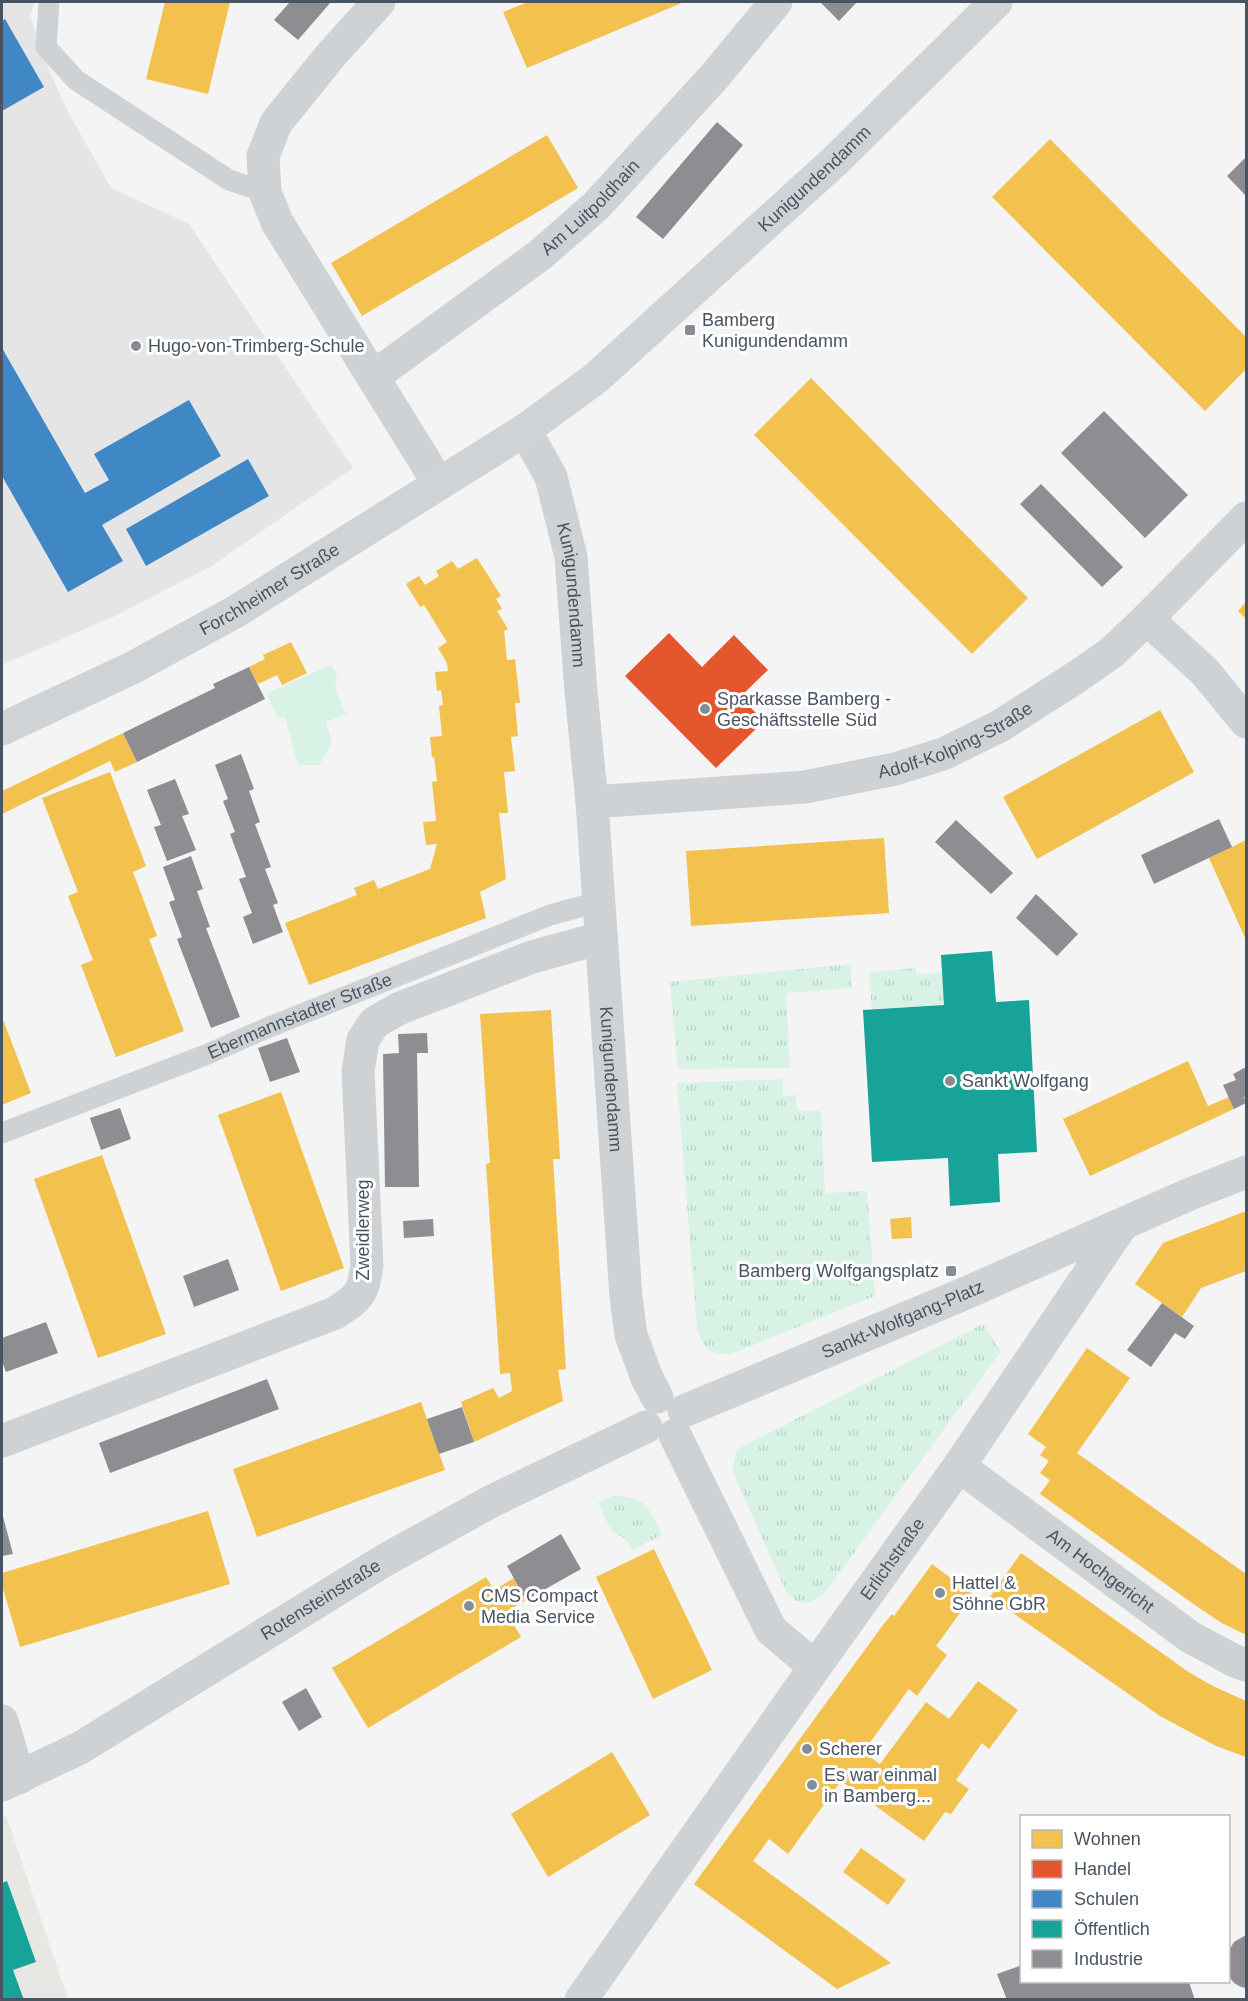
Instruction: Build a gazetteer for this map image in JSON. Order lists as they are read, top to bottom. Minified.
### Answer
{"streets":{"street":["Kunigundendamm","Am Luitpoldhain","Forchheimer Straße","Adolf-Kolping-Straße","Zweidlerweg","Sankt-Wolfgang-Platz","Erlichstraße","Am Hochgericht","Rotensteinstraße"],"lane":["Ebermannstadter Straße"]},"crossings":[["Kunigundendamm","Forchheimer Straße"],["Kunigundendamm","Adolf-Kolping-Straße"],["Kunigundendamm","Ebermannstadter Straße"],["Kunigundendamm","Zweidlerweg"],["Kunigundendamm","Sankt-Wolfgang-Platz"],["Kunigundendamm","Rotensteinstraße"],["Sankt-Wolfgang-Platz","Erlichstraße"],["Sankt-Wolfgang-Platz","Rotensteinstraße"],["Erlichstraße","Am Hochgericht"]],"places":{"transit":["Bamberg Kunigundendamm","Bamberg Wolfgangsplatz"],"other":["Hugo-von-Trimberg-Schule","Sparkasse Bamberg - Geschäftsstelle Süd","Sankt Wolfgang","Hattel & Söhne GbR","CMS Compact Media Service","Scherer","Es war einmal in Bamberg..."]},"legend":["Wohnen","Handel","Schulen","Öffentlich","Industrie"]}
